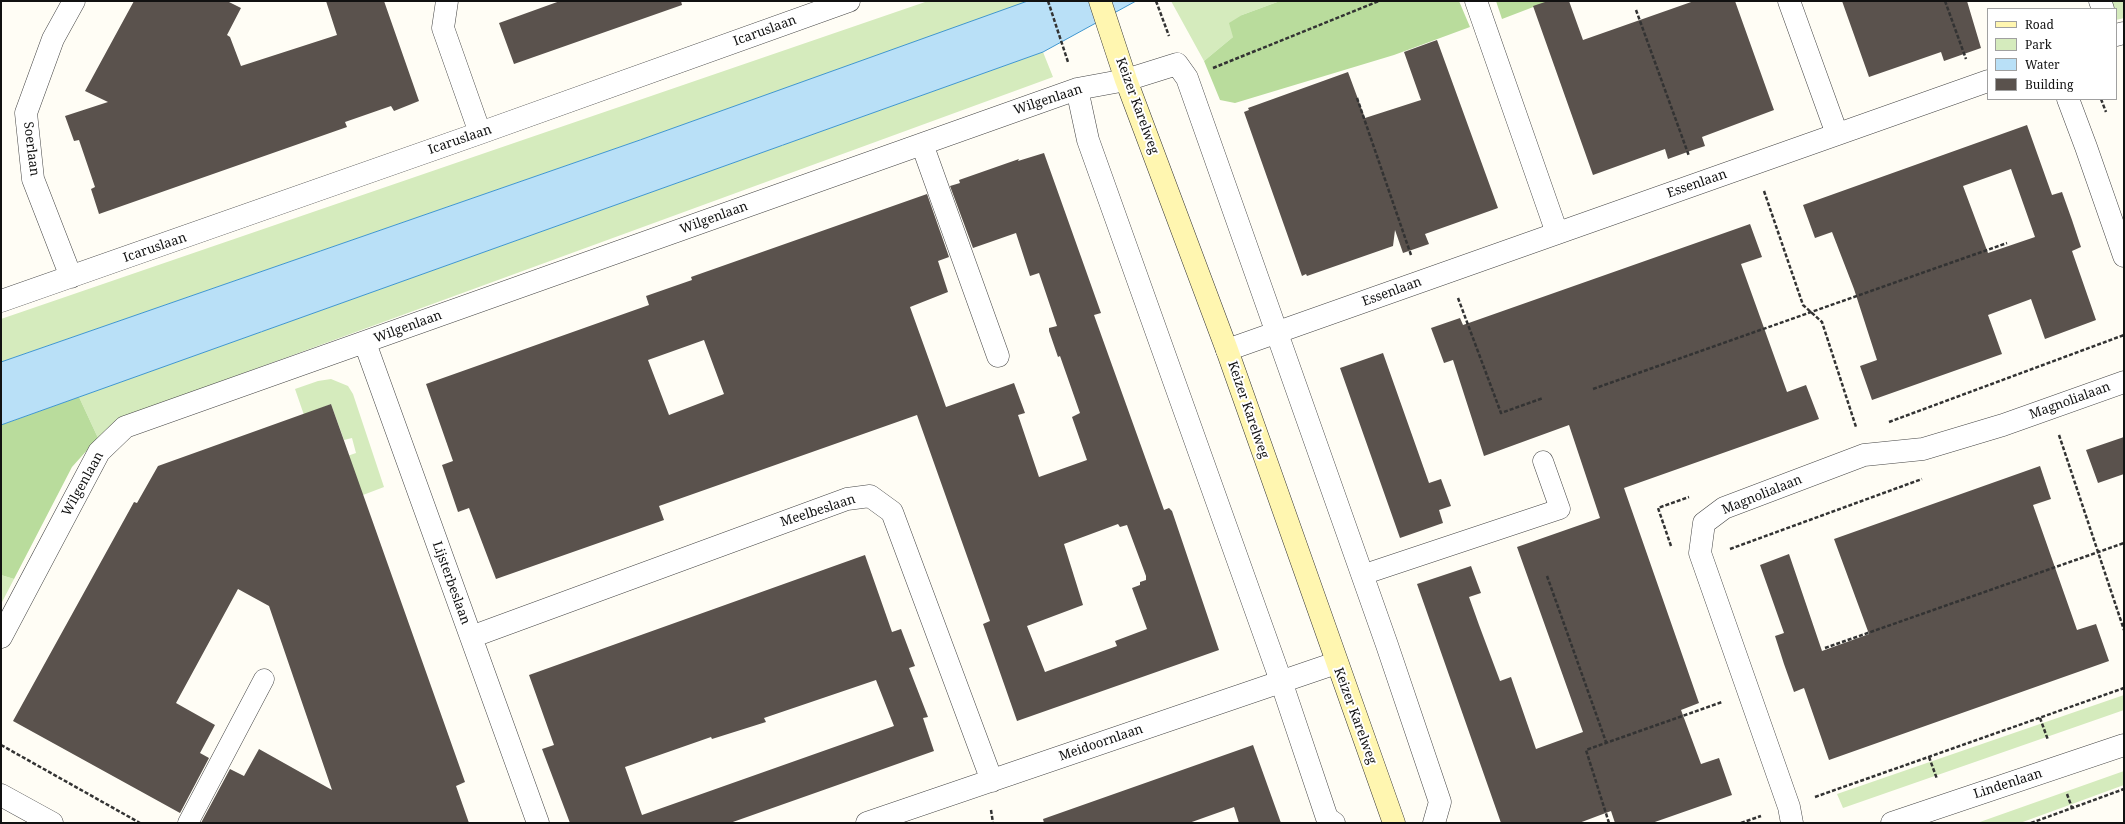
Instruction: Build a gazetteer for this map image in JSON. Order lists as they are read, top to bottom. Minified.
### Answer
{"streets":{"main road":["Keizer Karelweg"],"street":["Icaruslaan","Wilgenlaan","Soerlaan","Essenlaan","Magnolialaan","Meelbeslaan","Lijsterbeslaan","Meidoornlaan","Lindenlaan"]},"crossings":[["Icaruslaan","Soerlaan"],["Wilgenlaan","Keizer Karelweg"],["Wilgenlaan","Lijsterbeslaan"],["Keizer Karelweg","Essenlaan"],["Keizer Karelweg","Meidoornlaan"],["Meelbeslaan","Lijsterbeslaan"],["Meelbeslaan","Meidoornlaan"]],"legend":["Road","Park","Water","Building"]}
